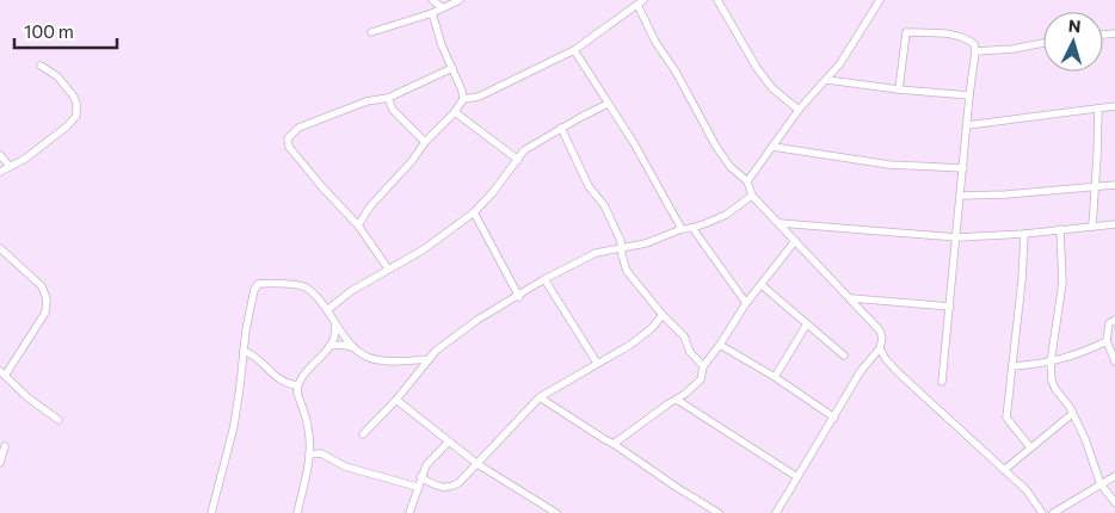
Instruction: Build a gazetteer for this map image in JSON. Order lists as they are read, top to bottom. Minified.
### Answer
{"scale_bar":"100 m","north":"top"}
